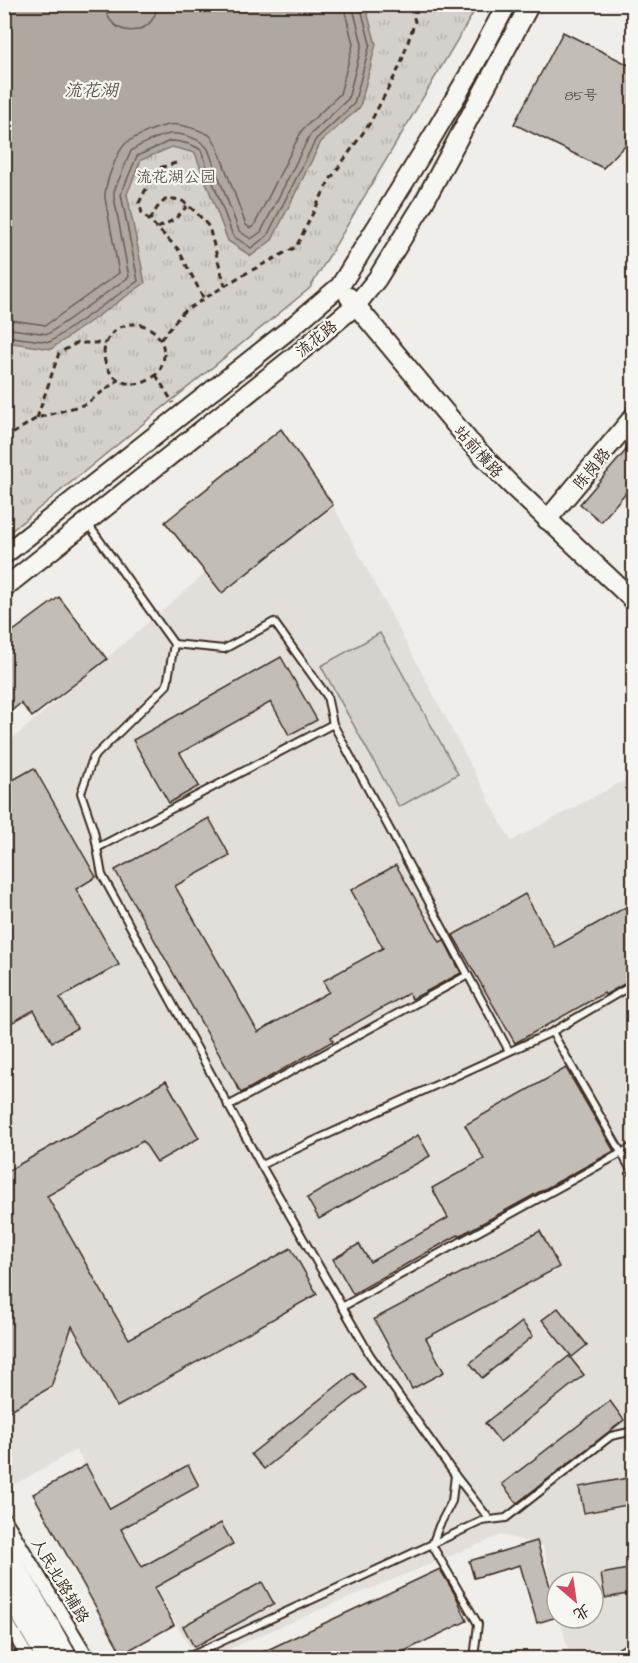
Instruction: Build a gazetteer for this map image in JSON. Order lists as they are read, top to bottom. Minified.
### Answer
{"streets":{"street":["流花路","站前横路","陈岗路","人民北路辅路"]},"crossings":[["流花路","站前横路"],["站前横路","陈岗路"]],"water":["流花湖"],"parks":["流花湖公园"],"house_numbers":["85号"],"north":"bottom right"}
